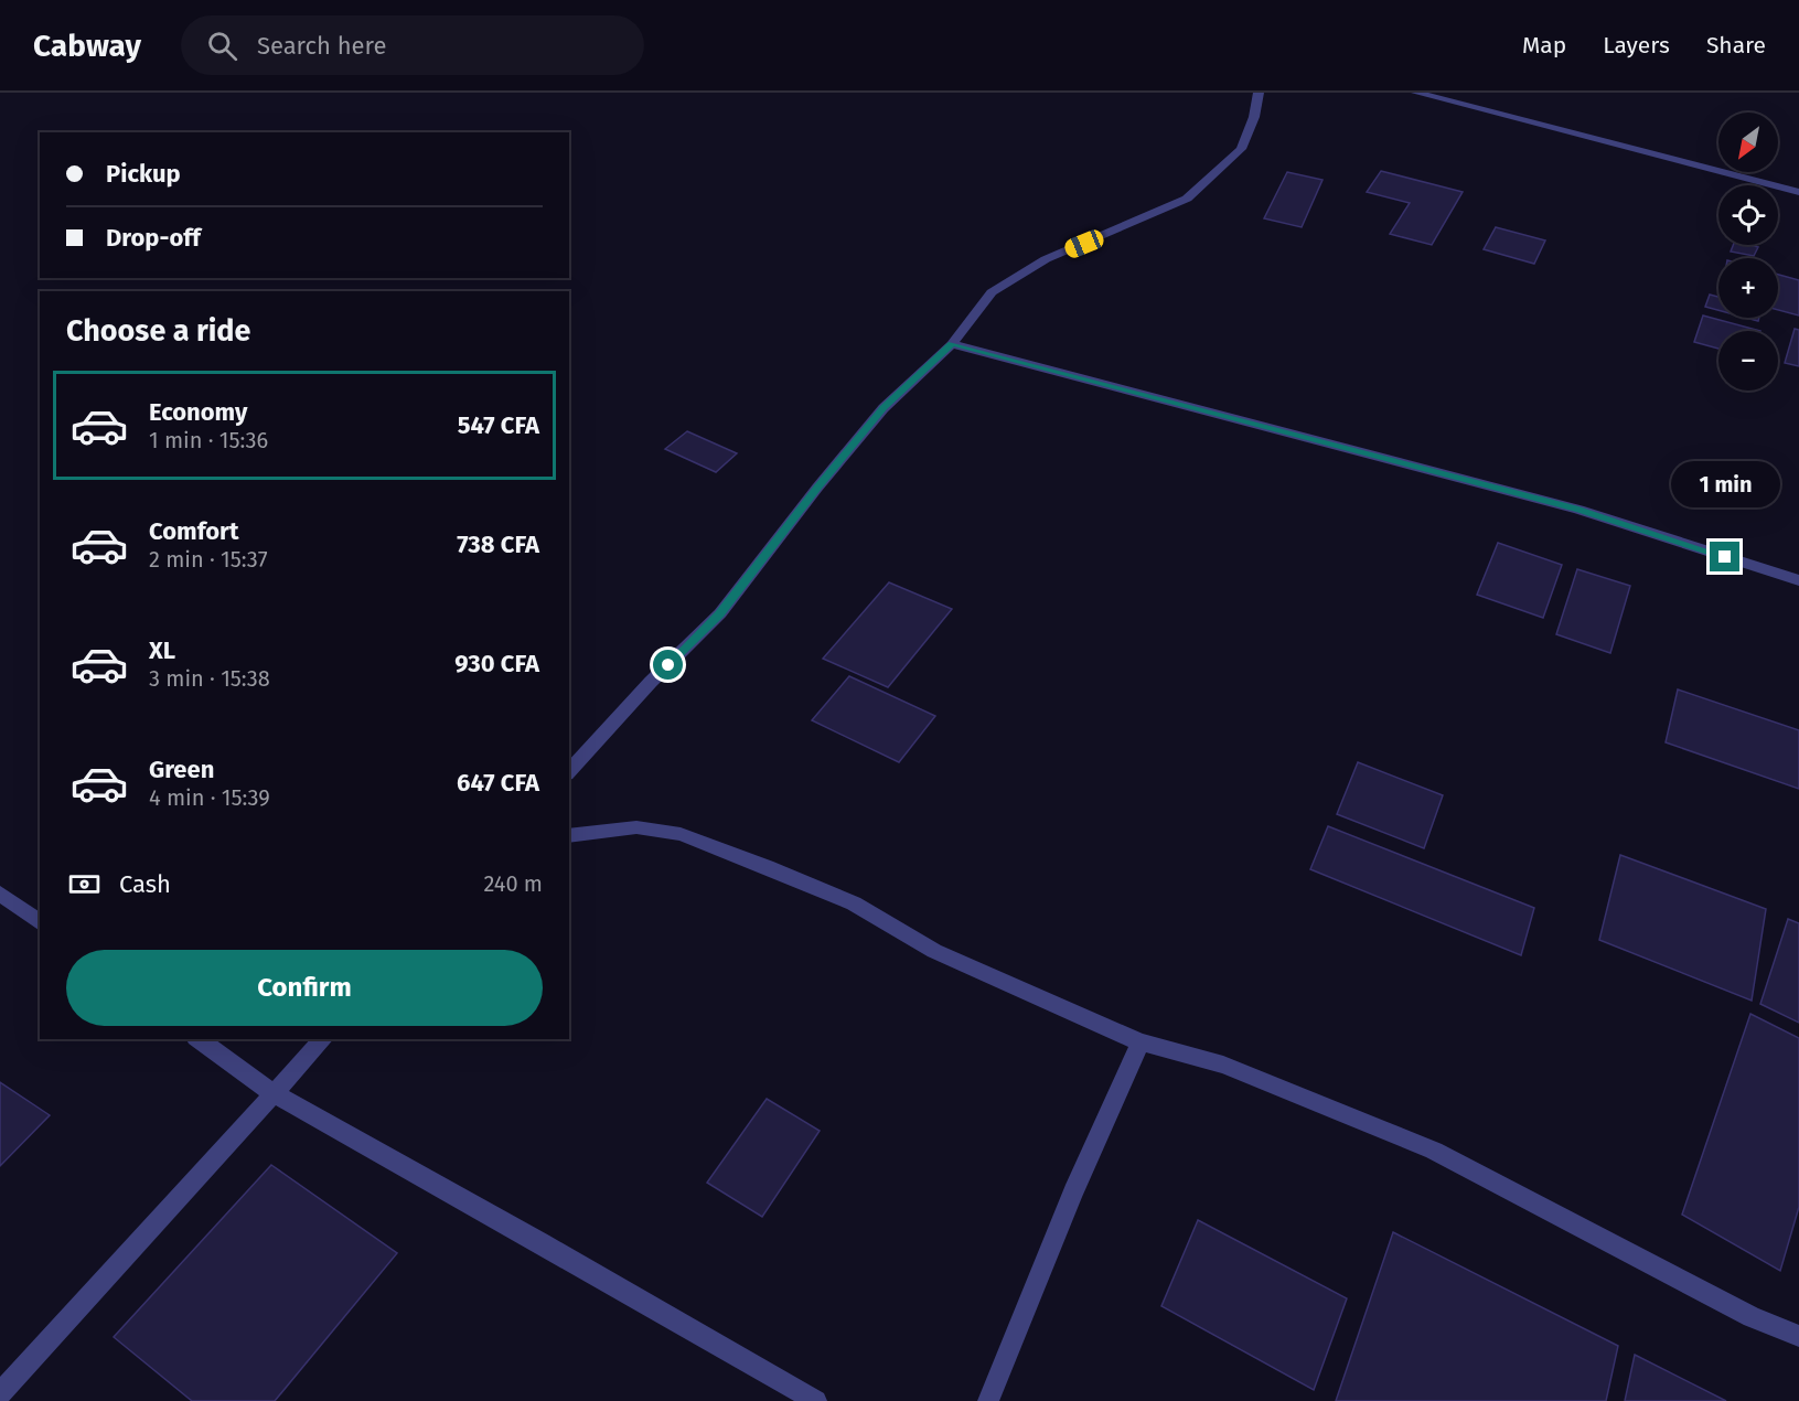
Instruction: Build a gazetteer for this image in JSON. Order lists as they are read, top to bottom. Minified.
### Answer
{"north":"bottom left","page":{"header":"Cabway","search":"Search here","nav":["Map","Layers","Share"],"map_buttons":["+","−"],"banner":["Pickup","Drop-off"],"heading":"Choose a ride","list":[{"name":"Economy","note":"1 min · 15:36","value":"547 CFA"},{"name":"Comfort","note":"2 min · 15:37","value":"738 CFA"},{"name":"XL","note":"3 min · 15:38","value":"930 CFA"},{"name":"Green","note":"4 min · 15:39","value":"647 CFA"}],"bubble":"1 min","pay":["Cash","240 m"],"buttons":"Confirm"}}
